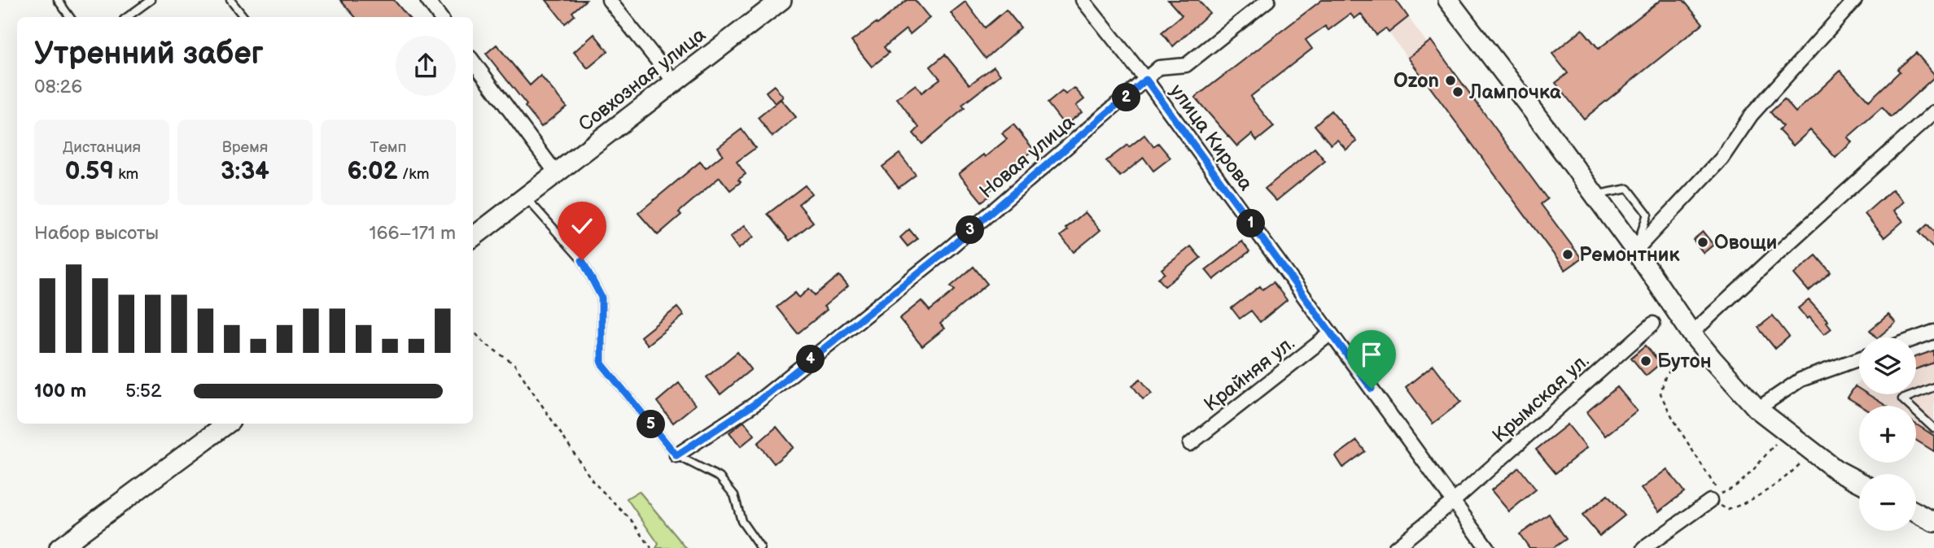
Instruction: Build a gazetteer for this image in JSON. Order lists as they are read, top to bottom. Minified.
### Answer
{"streets":{"main road":["Совхозная улица"],"street":["улица Кирова","Новая улица","Крайняя ул.","Крымская ул."]},"crossings":[["улица Кирова","Новая улица"],["улица Кирова","Крайняя ул."],["улица Кирова","Крымская ул."]],"places":["Ozon","Лампочка","Овощи","Ремонтник","Бутон"],"page":{"heading":["Утренний забег","08:26"],"pins":["2","1","3","4","5"],"stats":[["Дистанция","0.59 km"],["Время","3:34"],["Темп","6:02 /km"]],"chart":["Набор высоты","166–171 m"],"map_buttons":["+","−"],"list":[{"name":"100 m","note":"5:52"}]}}
